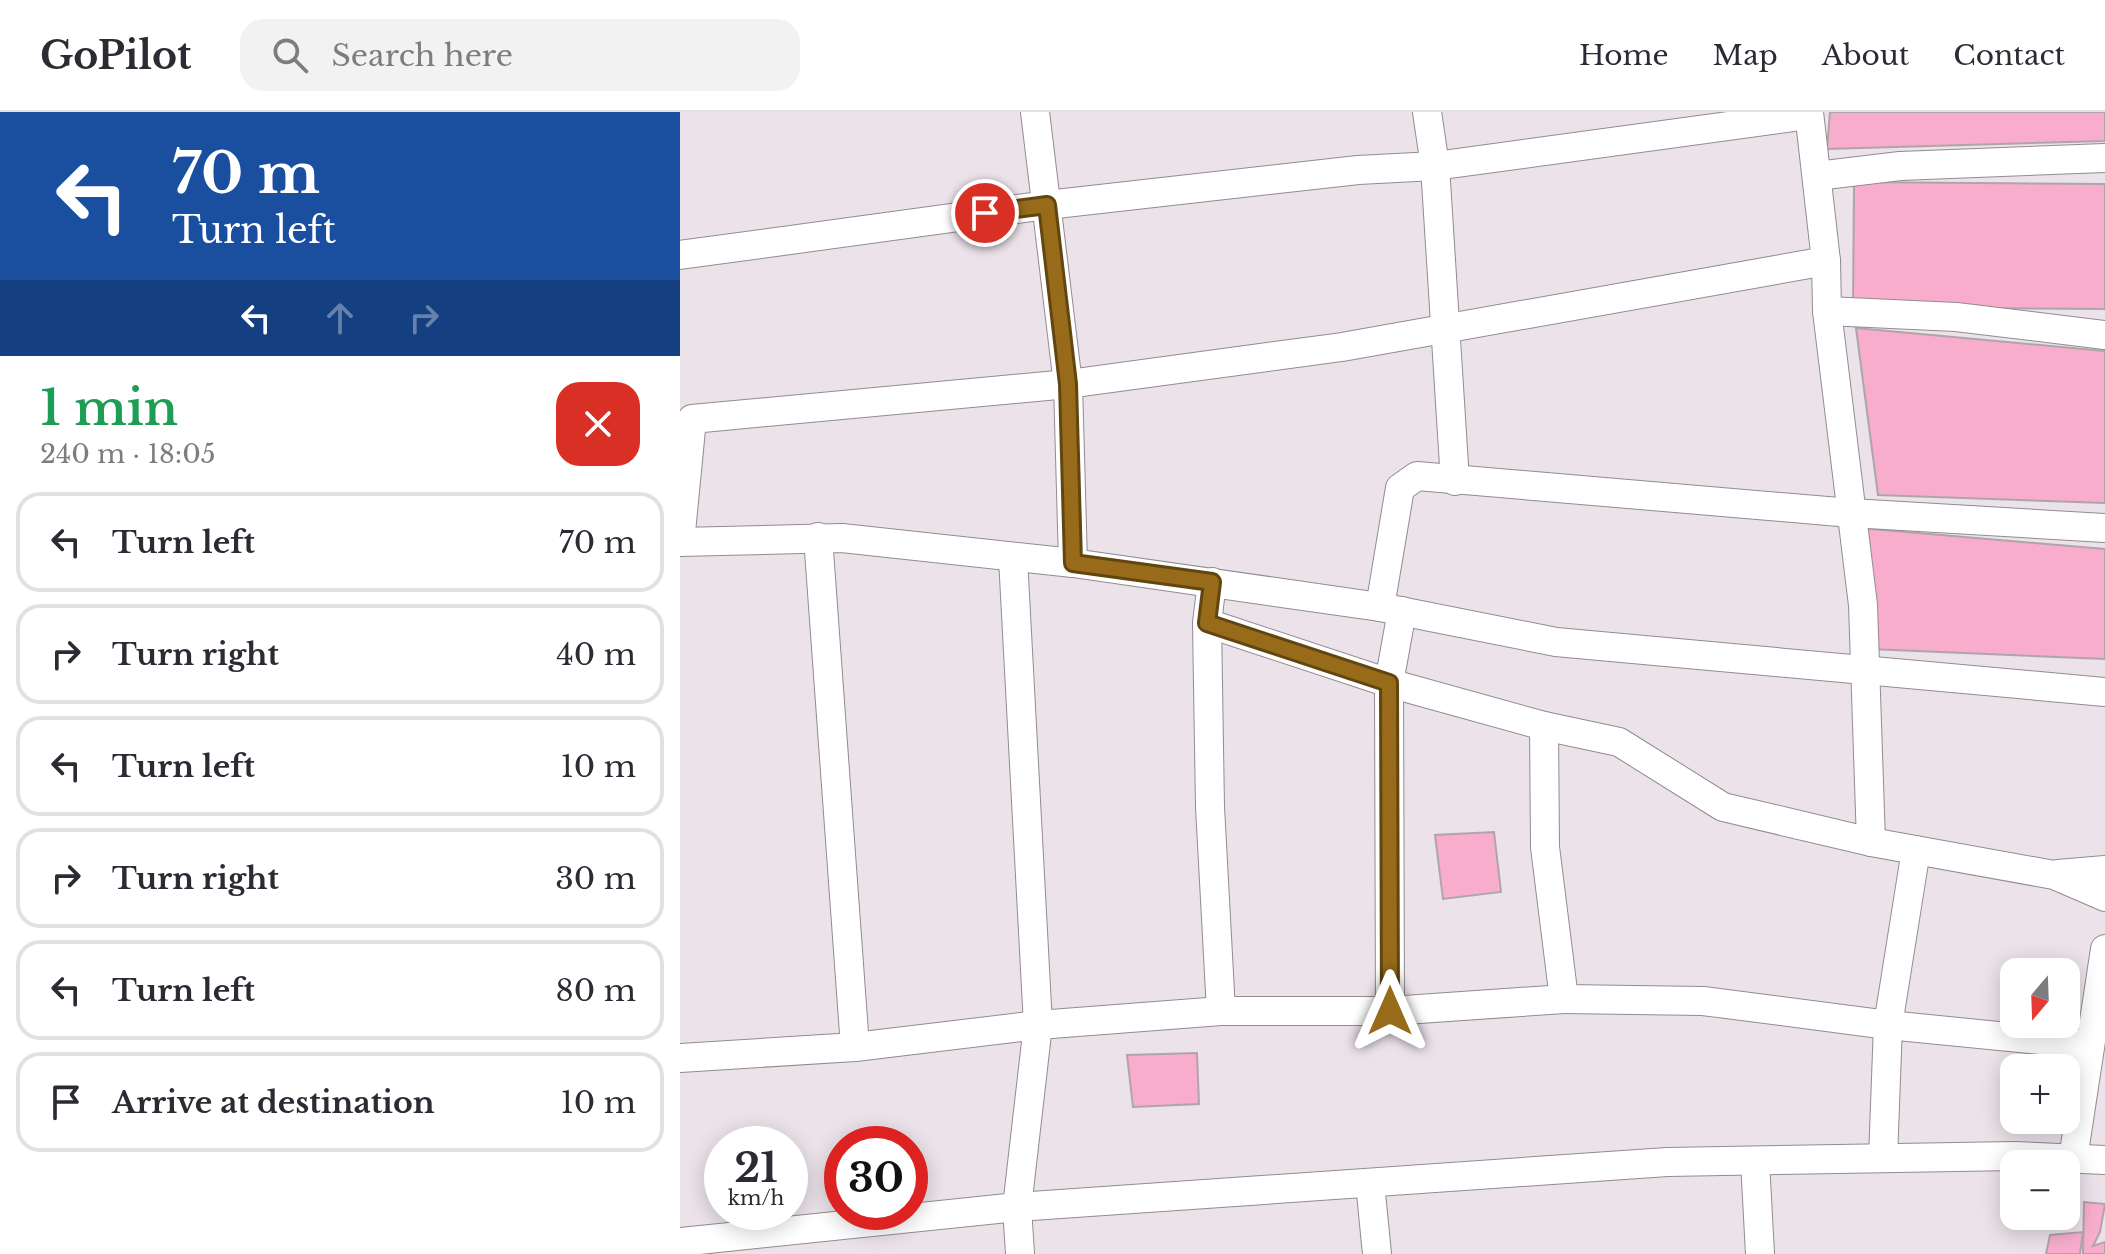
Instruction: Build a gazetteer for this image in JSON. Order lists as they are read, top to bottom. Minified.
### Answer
{"north":"bottom","page":{"header":"GoPilot","search":"Search here","nav":["Home","Map","About","Contact"],"turn":["70 m","Turn left"],"heading":["1 min","240 m · 18:05"],"list":[{"name":"Turn left","value":"70 m"},{"name":"Turn right","value":"40 m"},{"name":"Turn left","value":"10 m"},{"name":"Turn right","value":"30 m"},{"name":"Turn left","value":"80 m"},{"name":"Arrive at destination","value":"10 m"}],"map_buttons":["+","−"],"speed":"21 km/h","limit":"30"}}
